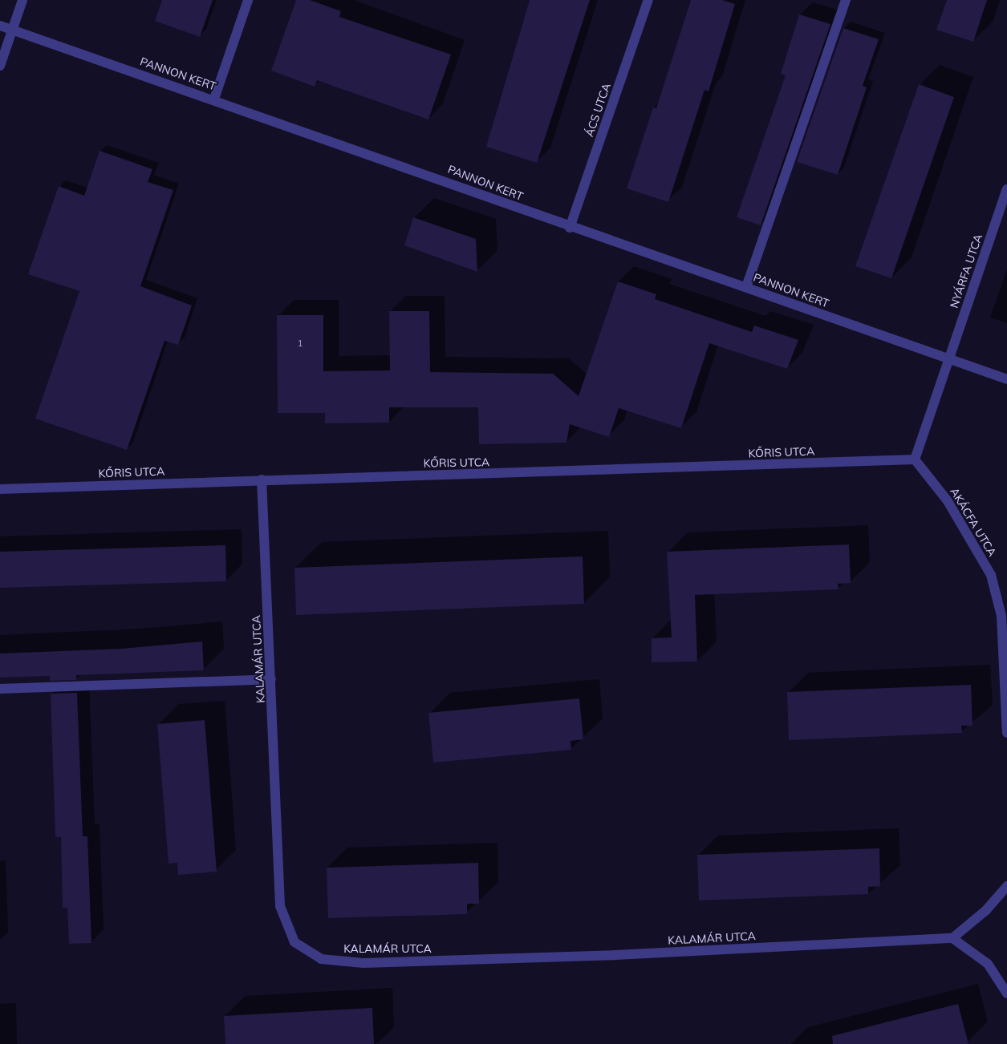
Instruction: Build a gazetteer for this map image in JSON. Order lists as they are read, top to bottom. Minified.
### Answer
{"streets":{"street":["PANNON KERT","ÁCS UTCA","NYÁRFA UTCA","KŐRIS UTCA","AKÁCFA UTCA","KALAMÁR UTCA"]},"crossings":[["PANNON KERT","ÁCS UTCA"],["PANNON KERT","NYÁRFA UTCA"],["KŐRIS UTCA","AKÁCFA UTCA"],["KŐRIS UTCA","KALAMÁR UTCA"]],"house_numbers":["1"]}
